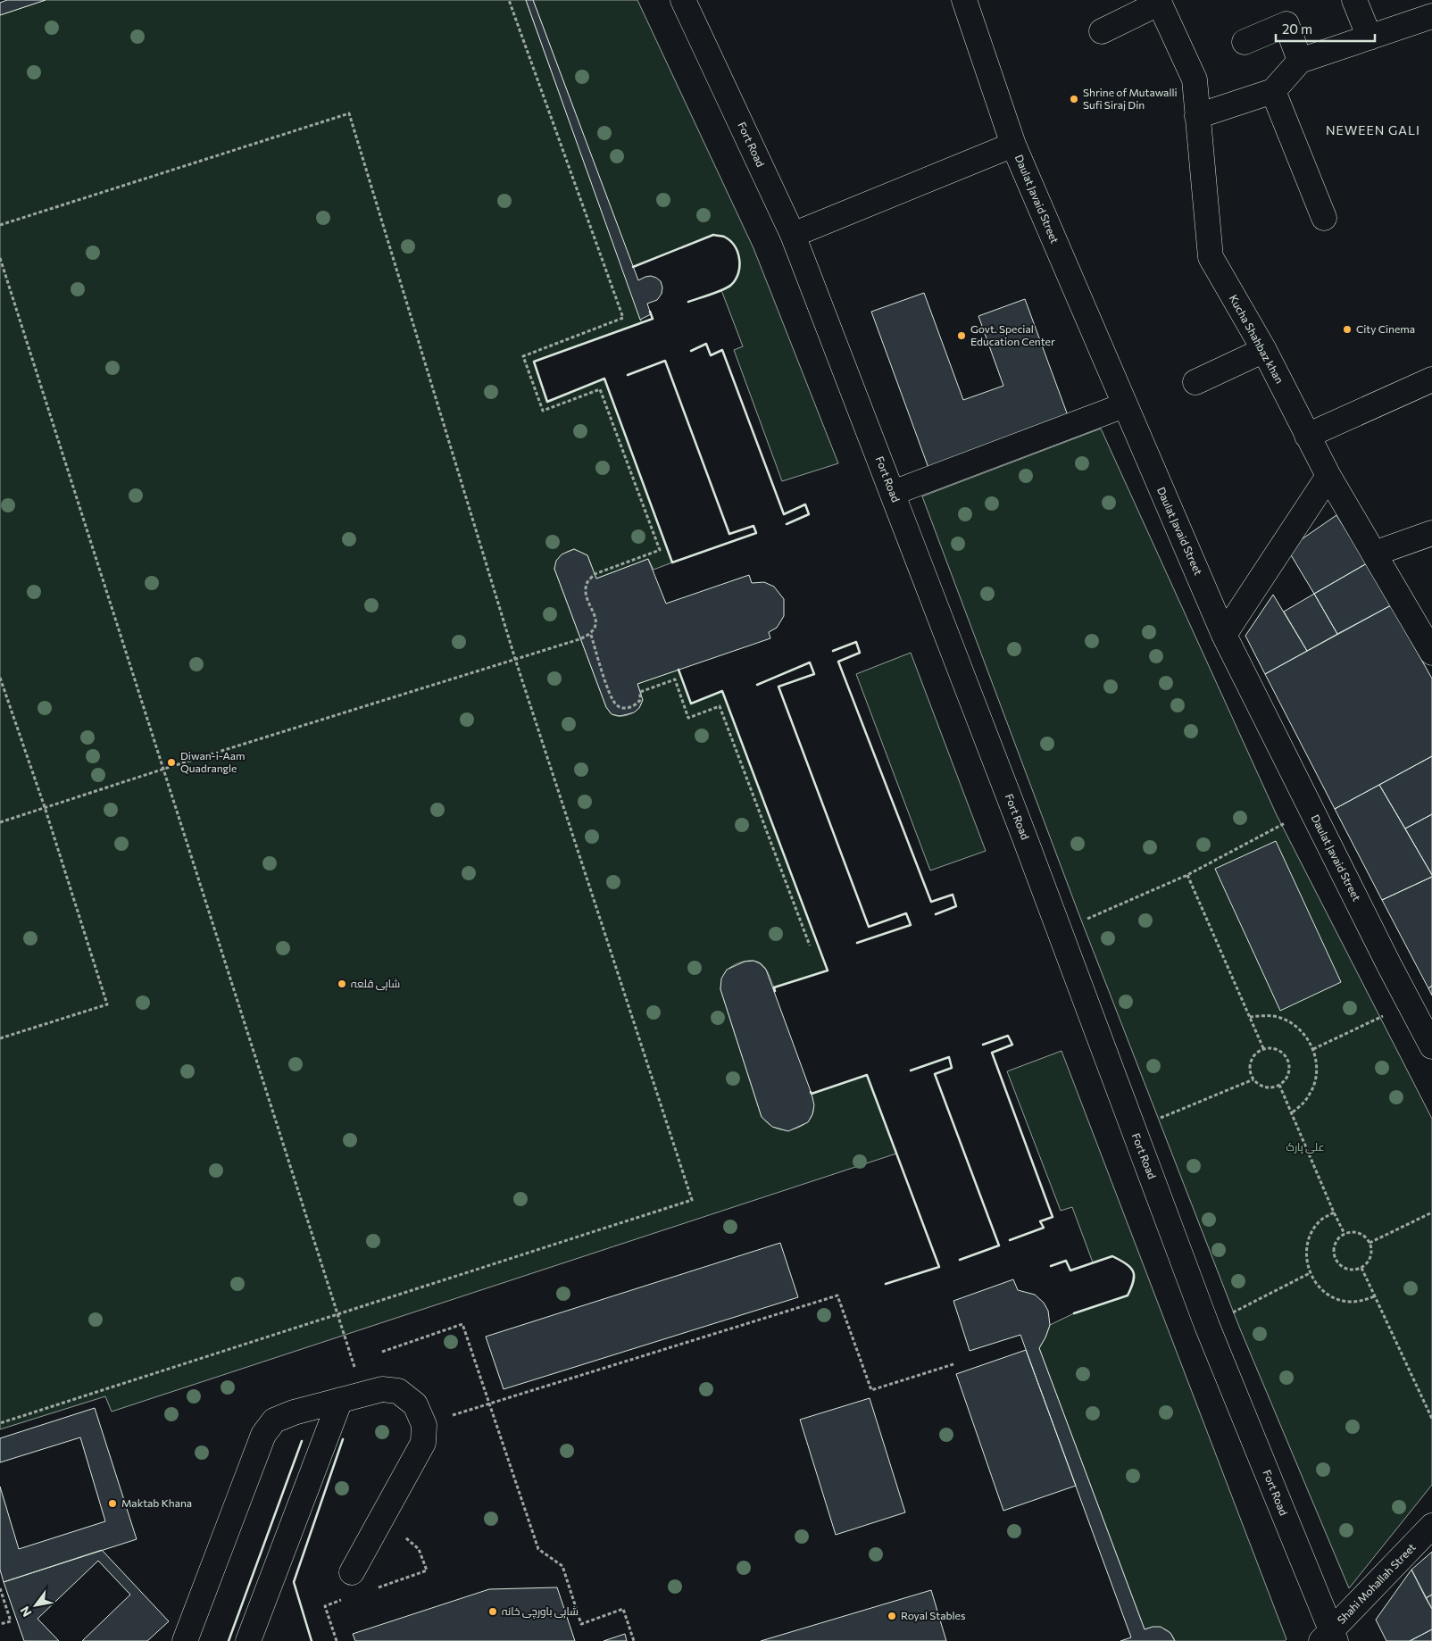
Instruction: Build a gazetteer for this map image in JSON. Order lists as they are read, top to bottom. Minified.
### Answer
{"streets":{"street":["Fort Road","Daulat Javaid Street","Kucha Shahbaz khan","Shahi Mohallah Street"]},"crossings":[["Fort Road","Shahi Mohallah Street"]],"districts":["NEWEEN GALI"],"parks":["علی پارک"],"places":["Shrine of Mutawalli Sufi Siraj Din","City Cinema","Govt. Special Education Center","Diwan-i-Aam Quadrangle","شاہی قلعہ","Maktab Khana","شاہی باورچی خانہ","Royal Stables"],"scale_bar":"20 m","north":"bottom left"}
